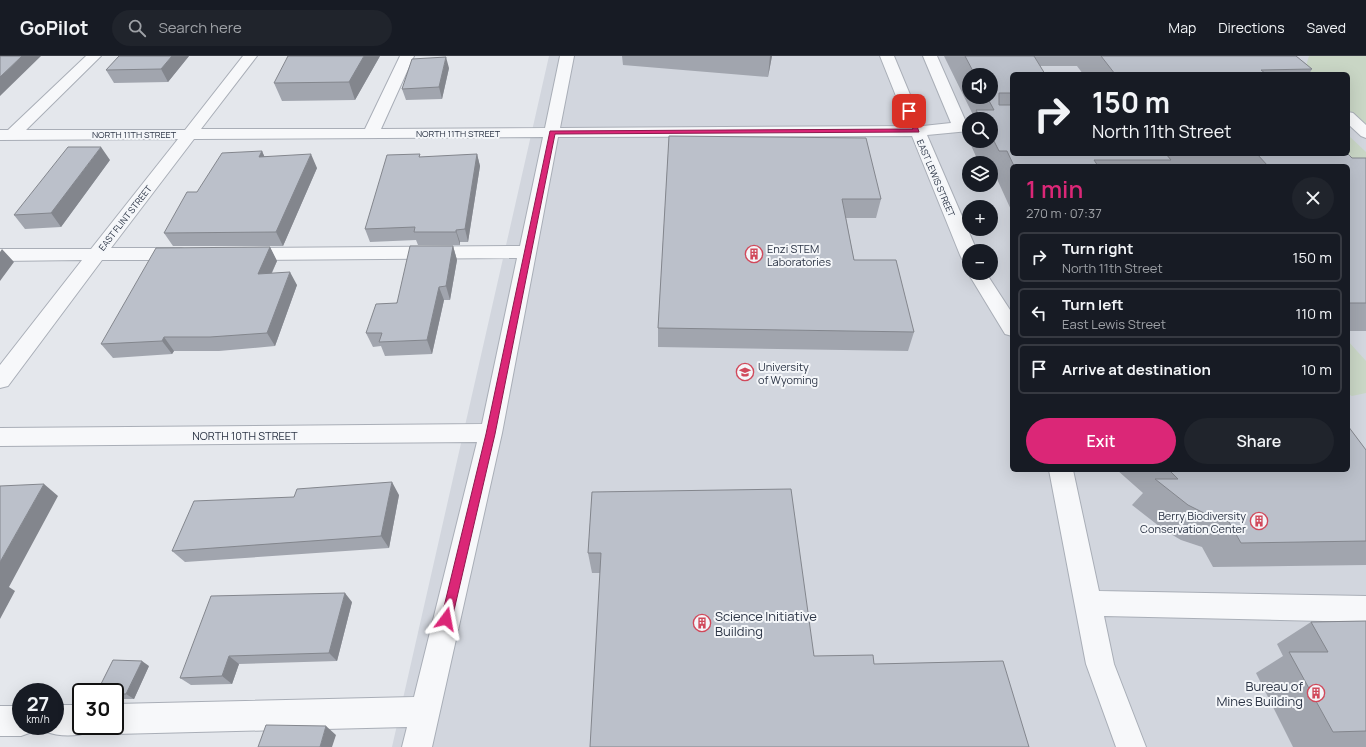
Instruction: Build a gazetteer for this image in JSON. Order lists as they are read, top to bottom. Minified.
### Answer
{"streets":{"street":["NORTH 11TH STREET","EAST LEWIS STREET","EAST FLINT STREET","NORTH 10TH STREET"]},"crossings":[["NORTH 11TH STREET","EAST LEWIS STREET"],["NORTH 11TH STREET","EAST FLINT STREET"]],"places":{"building":["Enzi STEM Laboratories","Berry Biodiversity Conservation Center","Science Initiative Building","Bureau of Mines Building"],"school or university":["University of Wyoming"]},"page":{"header":"GoPilot","search":"Search here","nav":["Map","Directions","Saved"],"map_buttons":["+","−"],"turn":["150 m","North 11th Street"],"heading":["1 min","270 m · 07:37"],"list":[{"name":"Turn right","note":"North 11th Street","value":"150 m"},{"name":"Turn left","note":"East Lewis Street","value":"110 m"},{"name":"Arrive at destination","value":"10 m"}],"buttons":["Exit","Share"],"speed":"27 km/h","limit":"30"}}
